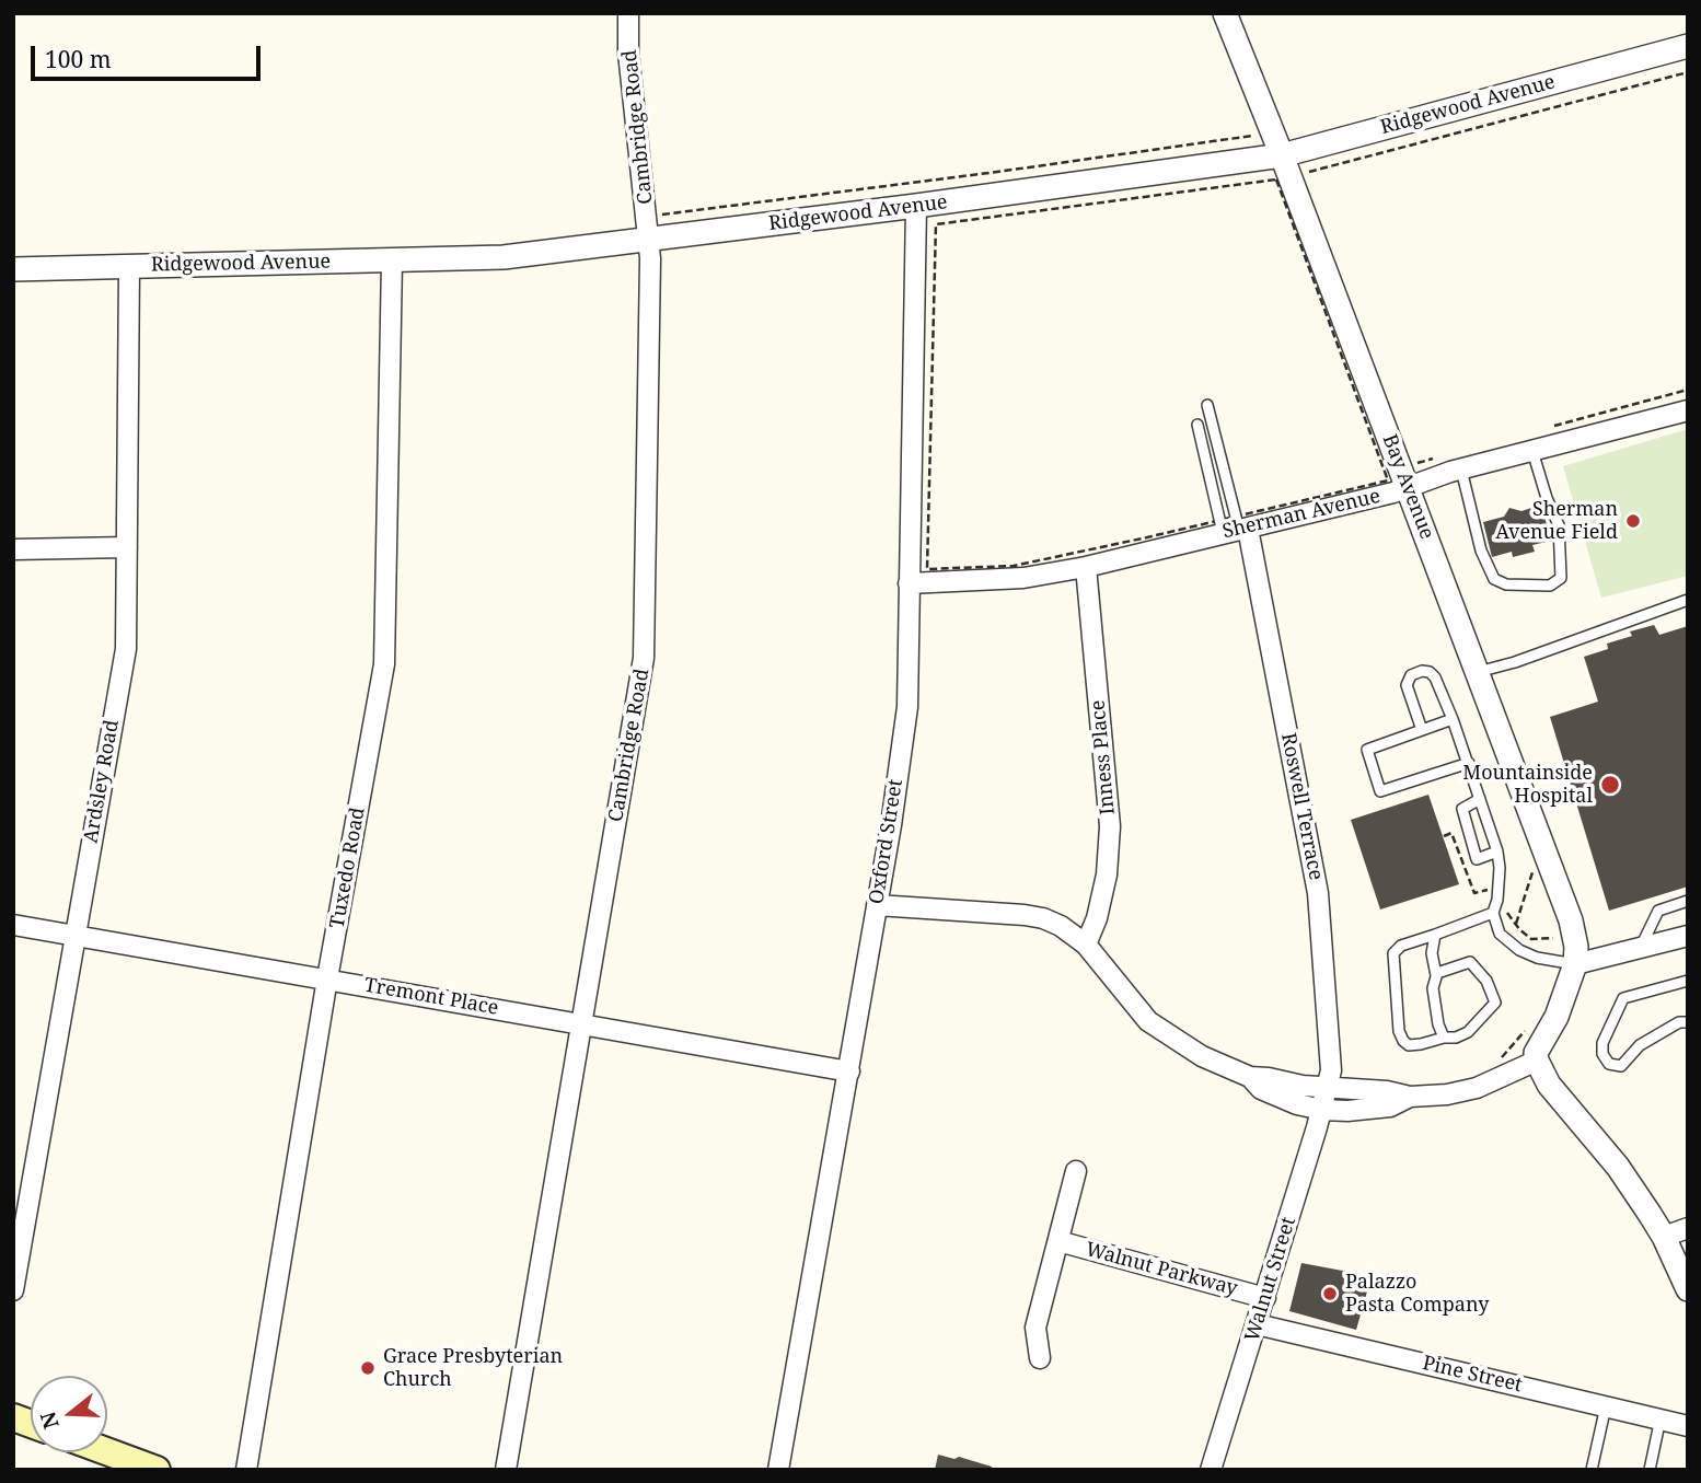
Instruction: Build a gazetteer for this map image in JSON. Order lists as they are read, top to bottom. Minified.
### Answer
{"streets":{"street":["Ridgewood Avenue","Cambridge Road","Bay Avenue","Sherman Avenue","Inness Place","Ardsley Road","Roswell Terrace","Oxford Street","Tuxedo Road","Tremont Place","Walnut Parkway","Walnut Street","Pine Street"]},"crossings":[["Ridgewood Avenue","Cambridge Road"],["Ridgewood Avenue","Bay Avenue"],["Ridgewood Avenue","Ardsley Road"],["Ridgewood Avenue","Oxford Street"],["Ridgewood Avenue","Tuxedo Road"],["Cambridge Road","Tremont Place"],["Bay Avenue","Sherman Avenue"],["Sherman Avenue","Inness Place"],["Sherman Avenue","Roswell Terrace"],["Sherman Avenue","Oxford Street"],["Ardsley Road","Tremont Place"],["Roswell Terrace","Walnut Street"],["Oxford Street","Tremont Place"],["Tuxedo Road","Tremont Place"],["Walnut Parkway","Walnut Street"],["Walnut Street","Pine Street"]],"places":["Sherman Avenue Field","Mountainside Hospital","Palazzo Pasta Company","Grace Presbyterian Church"],"scale_bar":"100 m","north":"left"}
